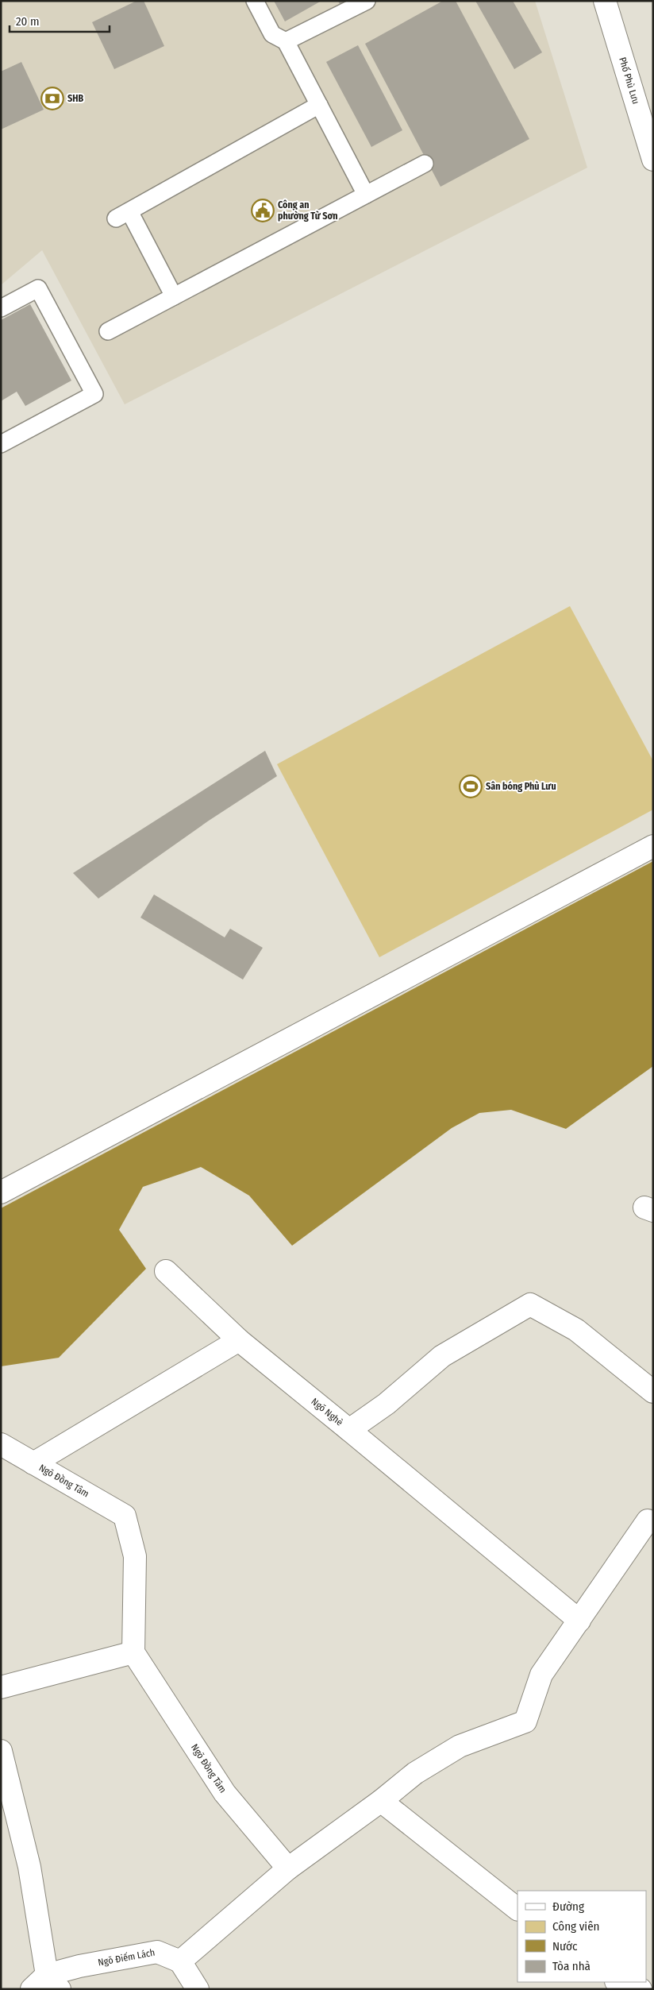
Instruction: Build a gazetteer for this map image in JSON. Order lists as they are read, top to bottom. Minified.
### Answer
{"streets":{"street":["Phố Phù Lưu","Ngõ Nghè","Ngõ Đồng Tâm","Ngõ Điếm Lách"]},"places":{"bank":["SHB"],"public building":["Công an phường Từ Sơn"],"sports":["Sân bóng Phù Lưu"]},"legend":["Đường","Công viên","Nước","Tòa nhà"],"scale_bar":"20 m"}
